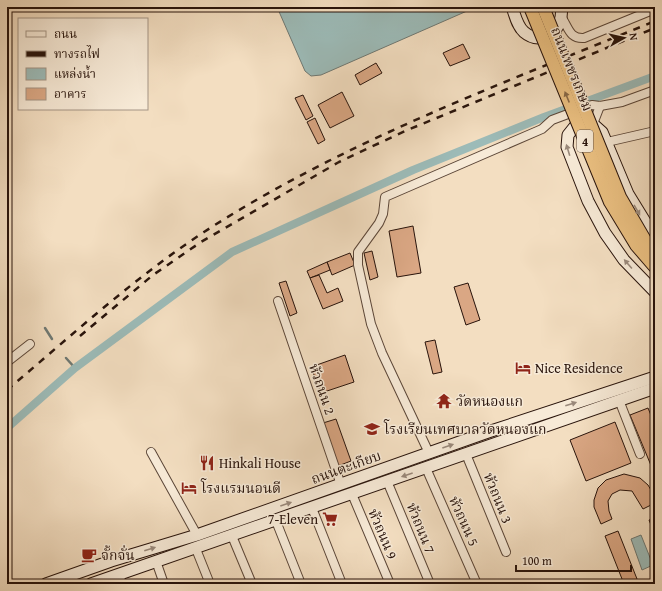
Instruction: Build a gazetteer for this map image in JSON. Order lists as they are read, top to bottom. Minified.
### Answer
{"streets":{"main road":["ถนนเพชรเกษม","4"],"street":["หัวถนน 2","ถนนตะเกียบ","หัวถนน 3","หัวถนน 5","หัวถนน 7","หัวถนน 9"]},"crossings":[["หัวถนน 2","ถนนตะเกียบ"],["ถนนตะเกียบ","หัวถนน 3"],["ถนนตะเกียบ","หัวถนน 5"],["ถนนตะเกียบ","หัวถนน 7"],["ถนนตะเกียบ","หัวถนน 9"]],"places":{"hotel":["Nice Residence","โรงแรมนอนดี"],"temple":["วัดหนองแก"],"school or university":["โรงเรียนเทศบาลวัดหนองแก"],"restaurant":["Hinkali House"],"supermarket":["7-Eleven"],"cafe":["จั้กจั่น"]},"legend":["ถนน","ทางรถไฟ","แหล่งน้ำ","อาคาร"],"scale_bar":"100 m","north":"right"}
